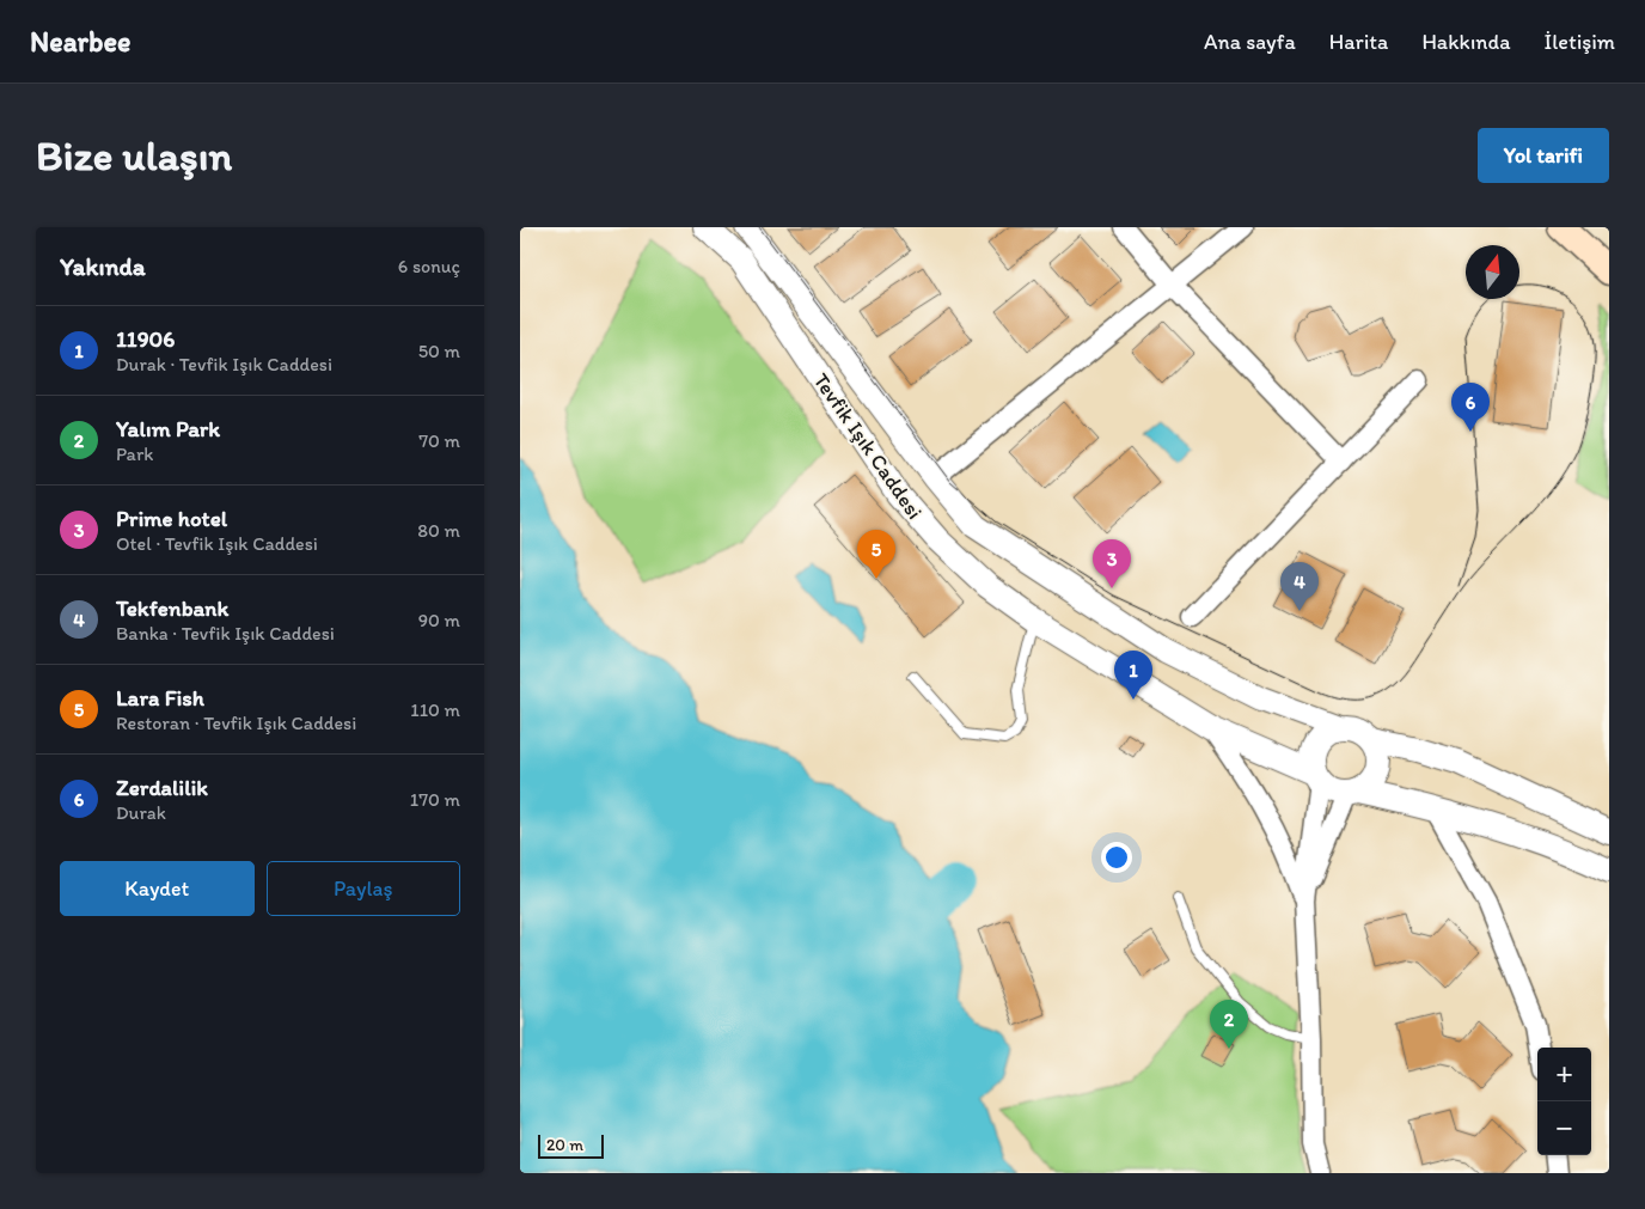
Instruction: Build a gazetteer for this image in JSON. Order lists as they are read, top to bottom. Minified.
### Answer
{"streets":{"street":["Tevfik Işık Caddesi"]},"scale_bar":"20 m","north":"top","page":{"header":"Nearbee","nav":["Ana sayfa","Harita","Hakkında","İletişim"],"buttons":["Yol tarifi",["Kaydet","Paylaş"]],"title":"Bize ulaşın","heading":["Yakında","6 sonuç"],"list":[{"mark":"1","name":"11906","note":"Durak · Tevfik Işık Caddesi","value":"50 m"},{"mark":"2","name":"Yalım Park","note":"Park","value":"70 m"},{"mark":"3","name":"Prime hotel","note":"Otel · Tevfik Işık Caddesi","value":"80 m"},{"mark":"4","name":"Tekfenbank","note":"Banka · Tevfik Işık Caddesi","value":"90 m"},{"mark":"5","name":"Lara Fish","note":"Restoran · Tevfik Işık Caddesi","value":"110 m"},{"mark":"6","name":"Zerdalilik","note":"Durak","value":"170 m"}],"pins":["6","5","3","4","1","2"],"map_buttons":["+","−"],"scale":"20 m"}}
